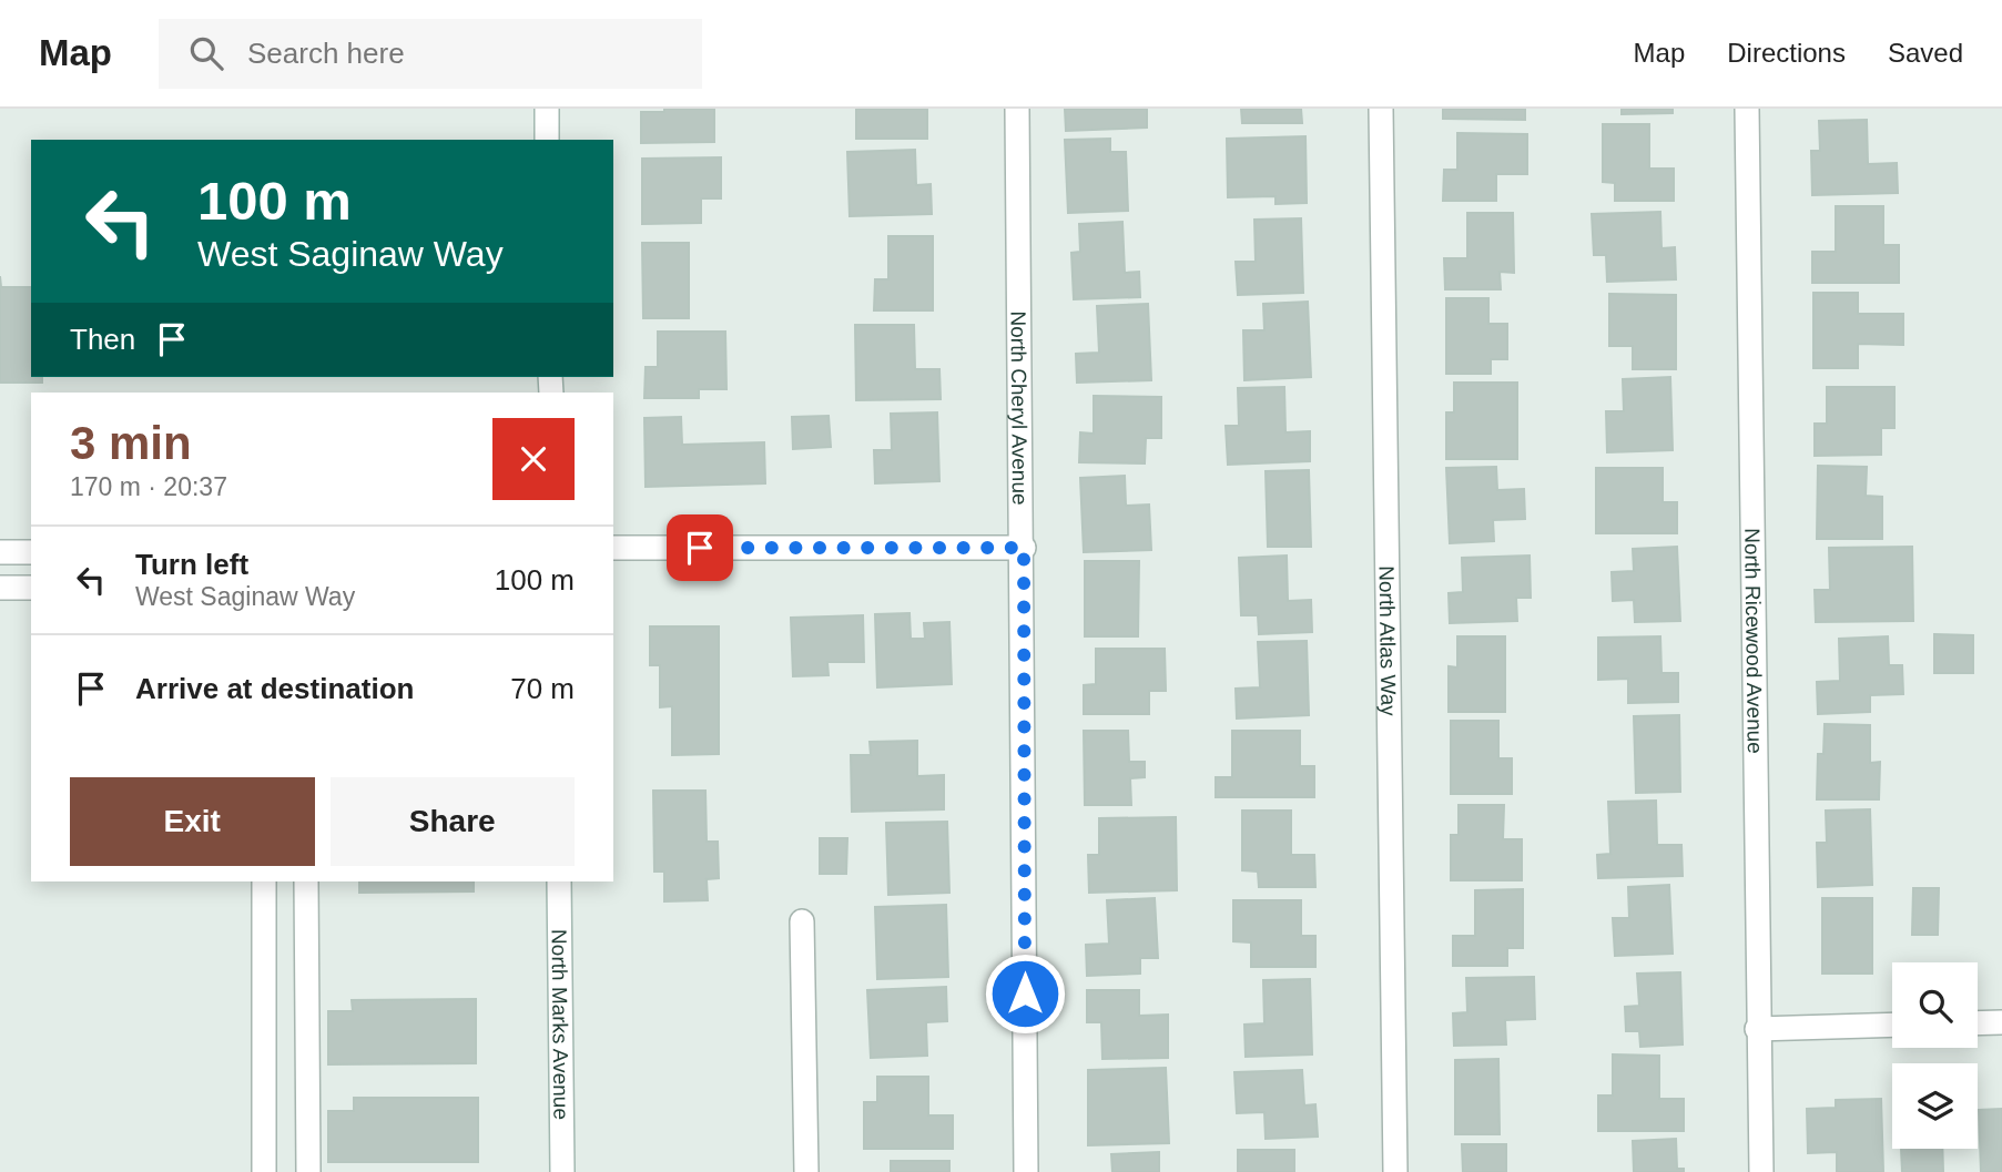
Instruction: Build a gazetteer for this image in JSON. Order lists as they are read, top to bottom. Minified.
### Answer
{"streets":{"street":["North Cheryl Avenue","North Atlas Way","North Ricewood Avenue","North Marks Avenue"]},"page":{"header":"Map","search":"Search here","nav":["Map","Directions","Saved"],"turn":["100 m","West Saginaw Way"],"then":"Then","heading":["3 min","170 m · 20:37"],"list":[{"name":"Turn left","note":"West Saginaw Way","value":"100 m"},{"name":"Arrive at destination","value":"70 m"}],"buttons":["Exit","Share"]}}
